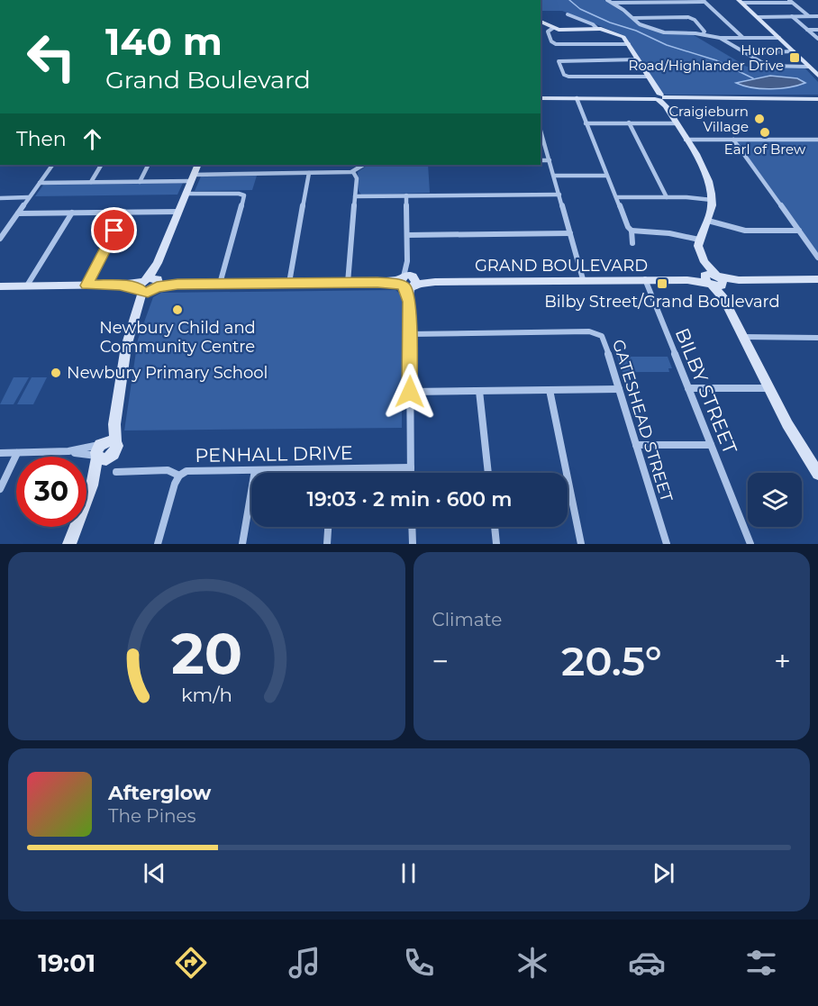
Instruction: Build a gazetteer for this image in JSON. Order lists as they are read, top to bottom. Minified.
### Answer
{"streets":{"street":["GRAND BOULEVARD","BILBY STREET","GATESHEAD STREET","PENHALL DRIVE"]},"crossings":[["GRAND BOULEVARD","BILBY STREET"]],"places":{"transit":["Huron Road/Highlander Drive","Bilby Street/Grand Boulevard"],"other":["Craigieburn Village","Earl of Brew","Newbury Child and Community Centre","Newbury Primary School"]},"page":{"turn":["140 m","Grand Boulevard"],"then":"Then","limit":"30","trip":"19:03 · 2 min · 600 m","tile":"Climate","heat":["−","20.5°","+"],"song":["Afterglow","The Pines"],"tabs":"19:01","gauge":["20","km/h"]}}
